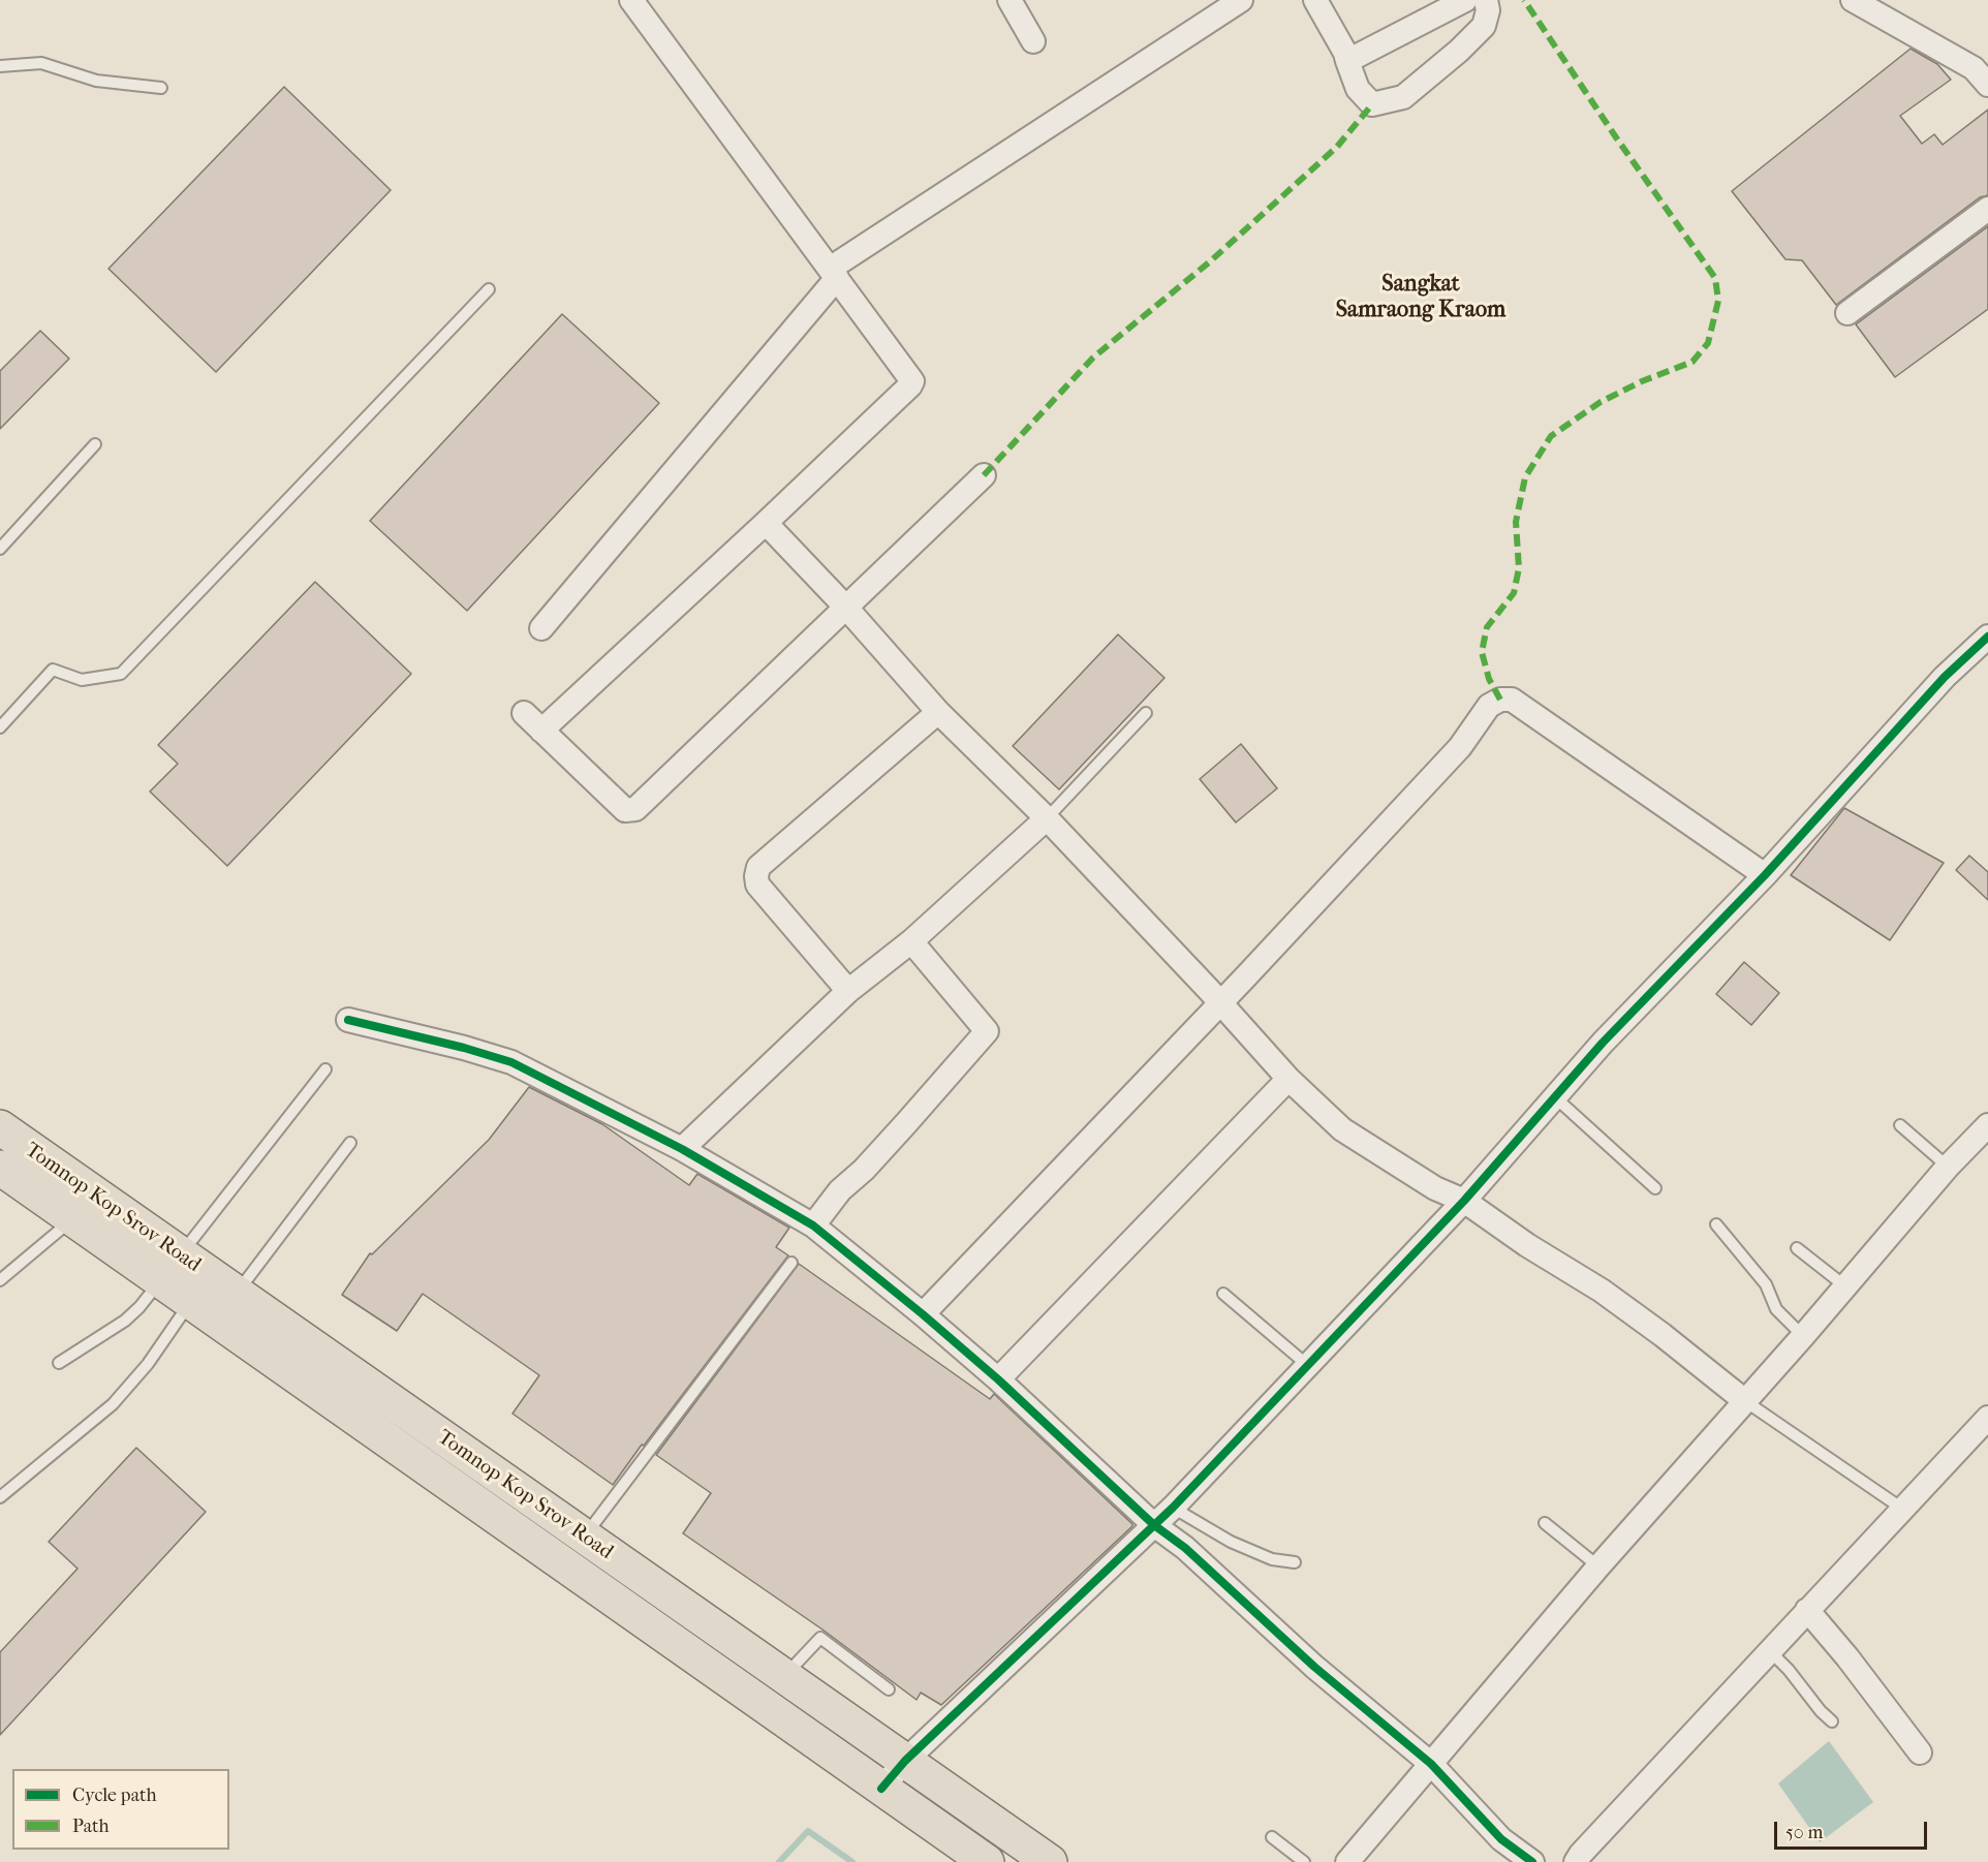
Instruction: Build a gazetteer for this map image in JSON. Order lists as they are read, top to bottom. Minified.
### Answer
{"streets":{"main road":["Tomnop Kop Srov Road"]},"districts":["Sangkat Samraong Kraom"],"legend":["Cycle path","Path"],"scale_bar":"50 m"}
